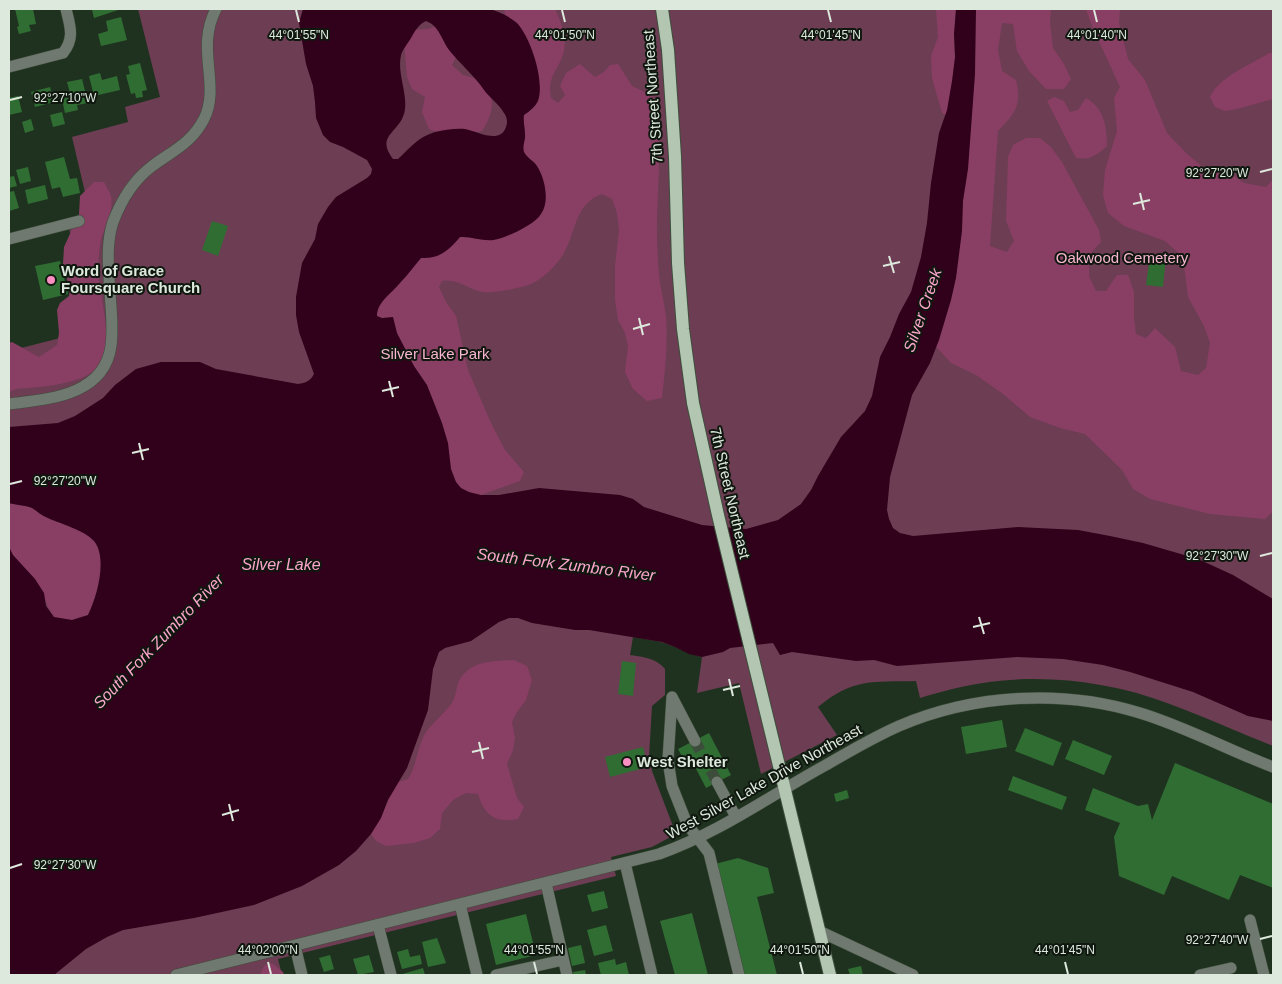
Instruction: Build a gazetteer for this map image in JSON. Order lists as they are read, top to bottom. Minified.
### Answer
{"streets":{"main road":["7th Street Northeast"],"street":["West Silver Lake Drive Northeast"]},"crossings":[["7th Street Northeast","West Silver Lake Drive Northeast"]],"water":["Silver Creek","Silver Lake","South Fork Zumbro River"],"parks":["Oakwood Cemetery","Silver Lake Park"],"places":["Word of Grace Foursquare Church","West Shelter"],"coordinates":["44°01'55\"N","44°01'50\"N","44°01'45\"N","44°01'40\"N","92°27'10\"W","92°27'20\"W","92°27'30\"W","92°27'40\"W","44°02'00\"N"]}
